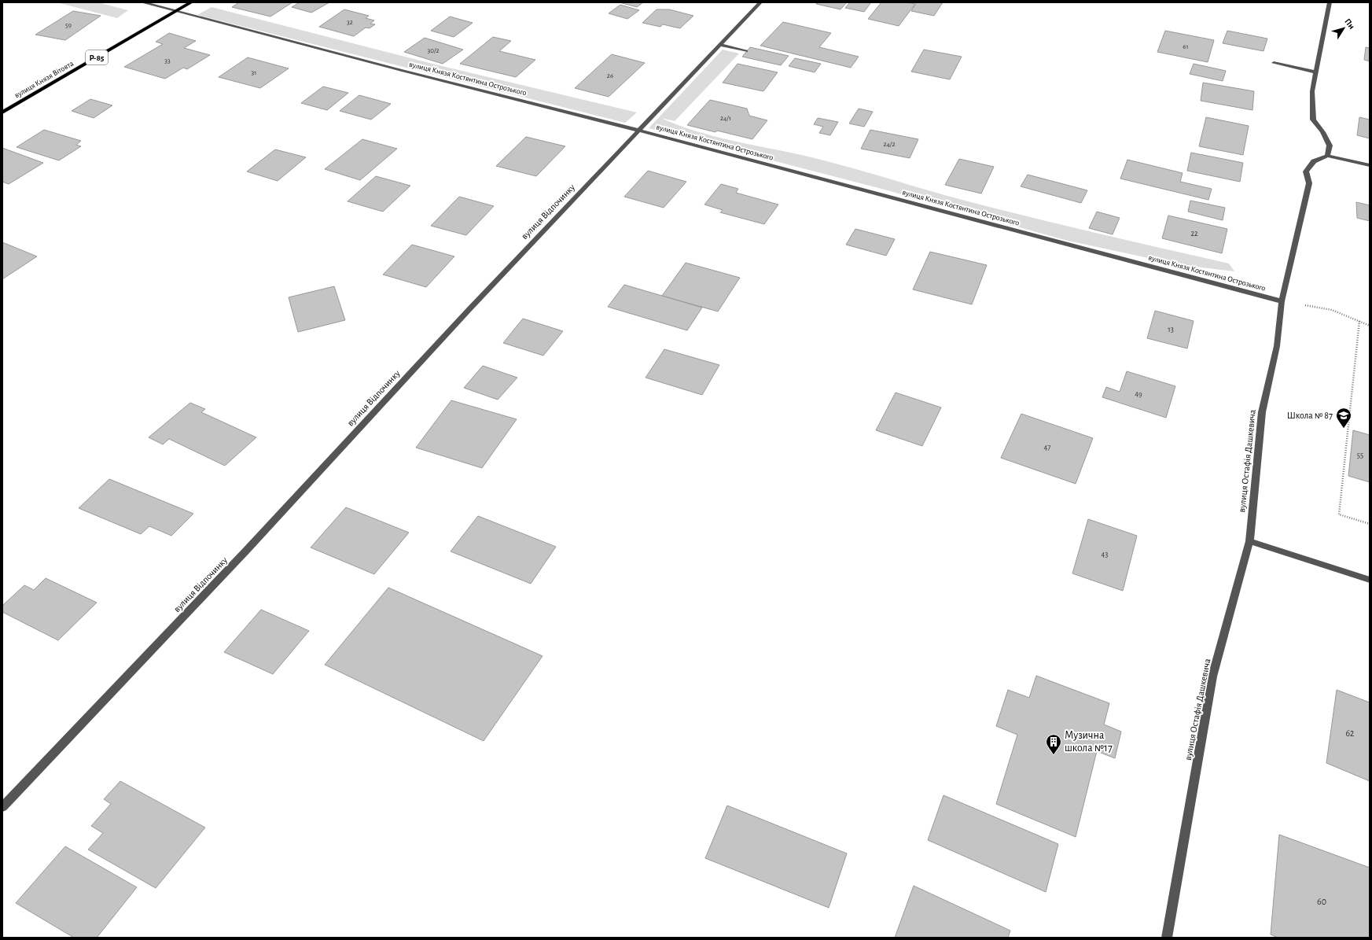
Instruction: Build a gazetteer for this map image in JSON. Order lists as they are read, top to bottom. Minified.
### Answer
{"streets":{"main road":["Р-85","вулиця Князя Вітовта"],"street":["вулиця Князя Костянтина Острозького","вулиця Відпочинку","вулиця Остафія Дашкевича"]},"crossings":[["вулиця Князя Костянтина Острозького","вулиця Князя Вітовта"],["вулиця Князя Костянтина Острозького","вулиця Відпочинку"],["вулиця Князя Костянтина Острозького","вулиця Остафія Дашкевича"]],"places":{"school or university":["Школа № 87"],"building":["Музична школа №17"]},"house_numbers":["32","59","61","30/2","33","31","26","24/1","24/2","22","13","49","47","55","43","62","60"],"north":"top right"}
